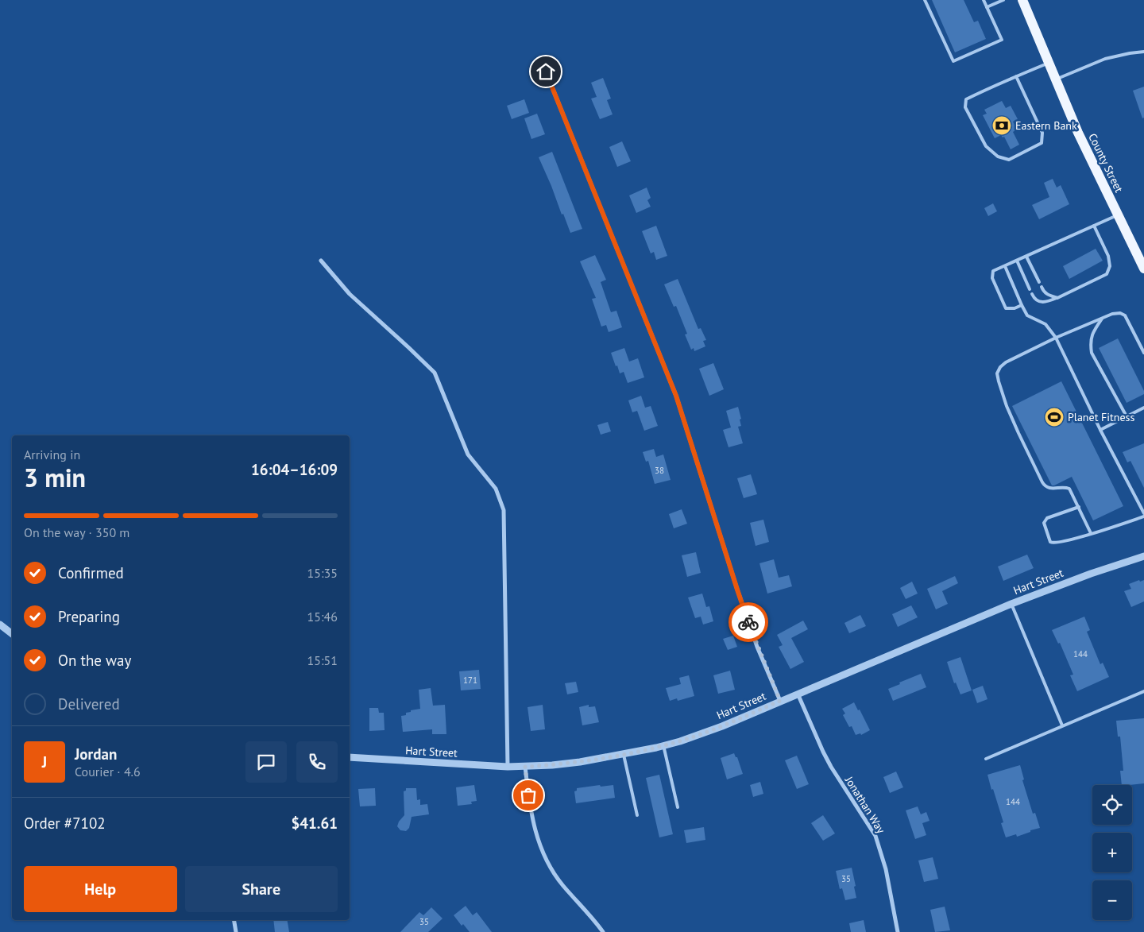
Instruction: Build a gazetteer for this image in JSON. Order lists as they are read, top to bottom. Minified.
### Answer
{"streets":{"main road":["County Street"],"street":["Hart Street","Jonathan Way"]},"crossings":[["Hart Street","Jonathan Way"]],"places":{"bank":["Eastern Bank"],"sports":["Planet Fitness"]},"house_numbers":["38","144","171","144","35","35"],"page":{"heading":["3 min","Arriving in","16:04–16:09"],"panel":["Jordan","Courier · 4.6","Order #7102","$41.61"],"bar":"On the way · 350 m","list":[["Confirmed","15:35"],["Preparing","15:46"],["On the way","15:51"],"Delivered"],"round":"J","map_buttons":["+","−"],"buttons":["Help","Share"]}}
